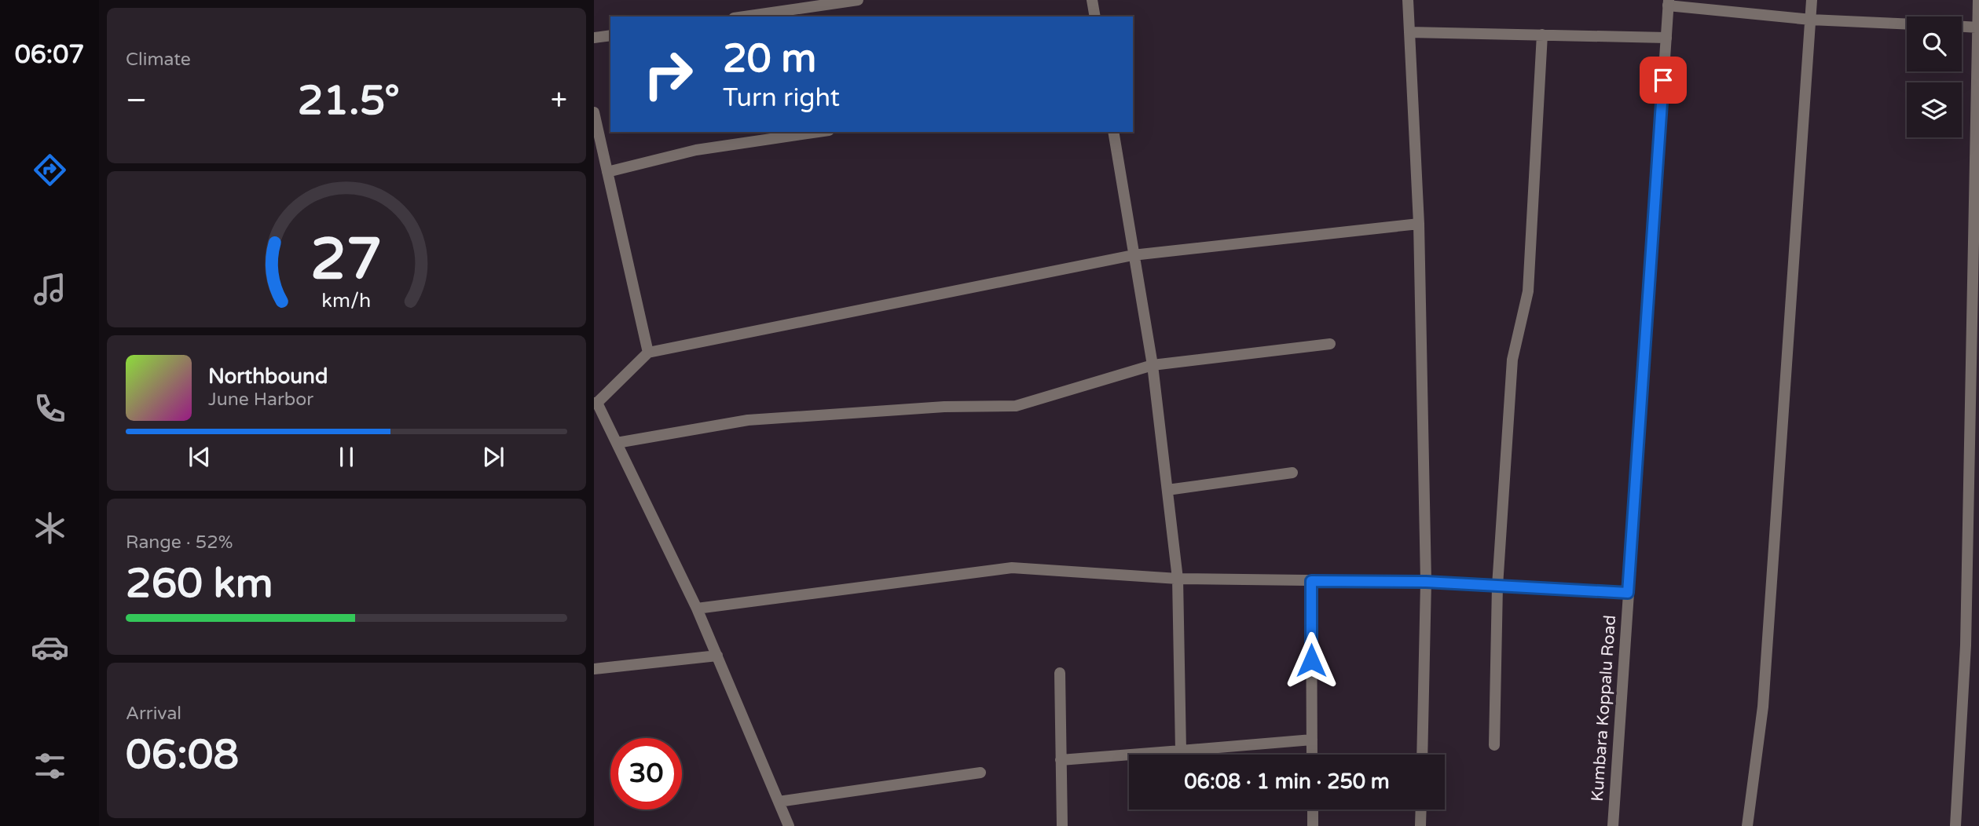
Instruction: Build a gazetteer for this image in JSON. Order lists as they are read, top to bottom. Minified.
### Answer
{"streets":{"street":["Kumbara Koppalu Road"]},"page":{"tabs":"06:07","tile":["Climate",["Range · 52%","260 km"],["Arrival","06:08"]],"turn":["20 m","Turn right"],"heat":["−","21.5°","+"],"song":["Northbound","June Harbor"],"limit":"30","trip":"06:08 · 1 min · 250 m","gauge":["27","km/h"]}}
